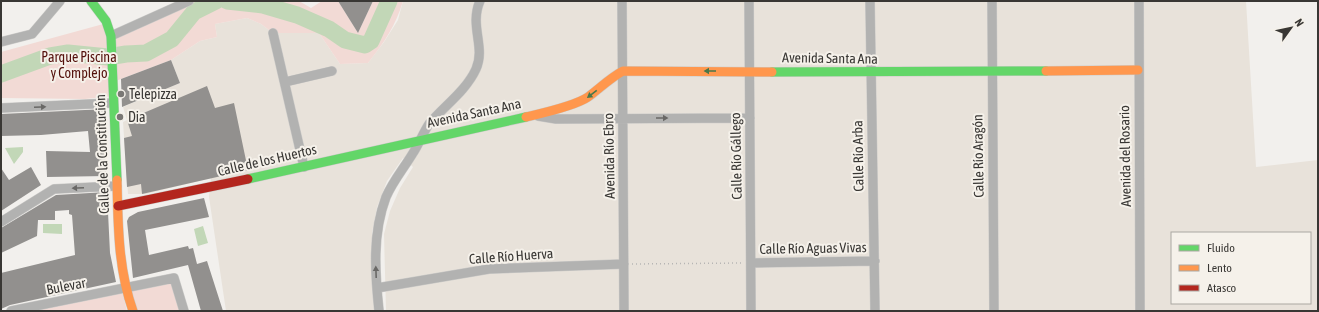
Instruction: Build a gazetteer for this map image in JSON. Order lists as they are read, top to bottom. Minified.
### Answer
{"streets":{"street":["Avenida Santa Ana","Calle de la Constitución","Avenida Río Ebro","Calle Río Gállego","Calle Río Arba","Calle Río Aragón","Avenida del Rosario","Calle de los Huertos","Calle Río Aguas Vivas","Calle Río Huerva","Bulevar"]},"crossings":[["Avenida Santa Ana","Avenida Río Ebro"],["Avenida Santa Ana","Calle Río Gállego"],["Avenida Santa Ana","Calle Río Arba"],["Avenida Santa Ana","Calle Río Aragón"],["Avenida Santa Ana","Avenida del Rosario"],["Avenida Santa Ana","Calle de los Huertos"],["Calle de la Constitución","Calle de los Huertos"],["Calle de la Constitución","Bulevar"],["Avenida Río Ebro","Calle Río Huerva"],["Calle Río Gállego","Calle Río Aguas Vivas"],["Calle Río Arba","Calle Río Aguas Vivas"]],"parks":["Parque Piscina y Complejo"],"places":["Telepizza","Dia"],"legend":["Fluido","Lento","Atasco"],"north":"top right"}
